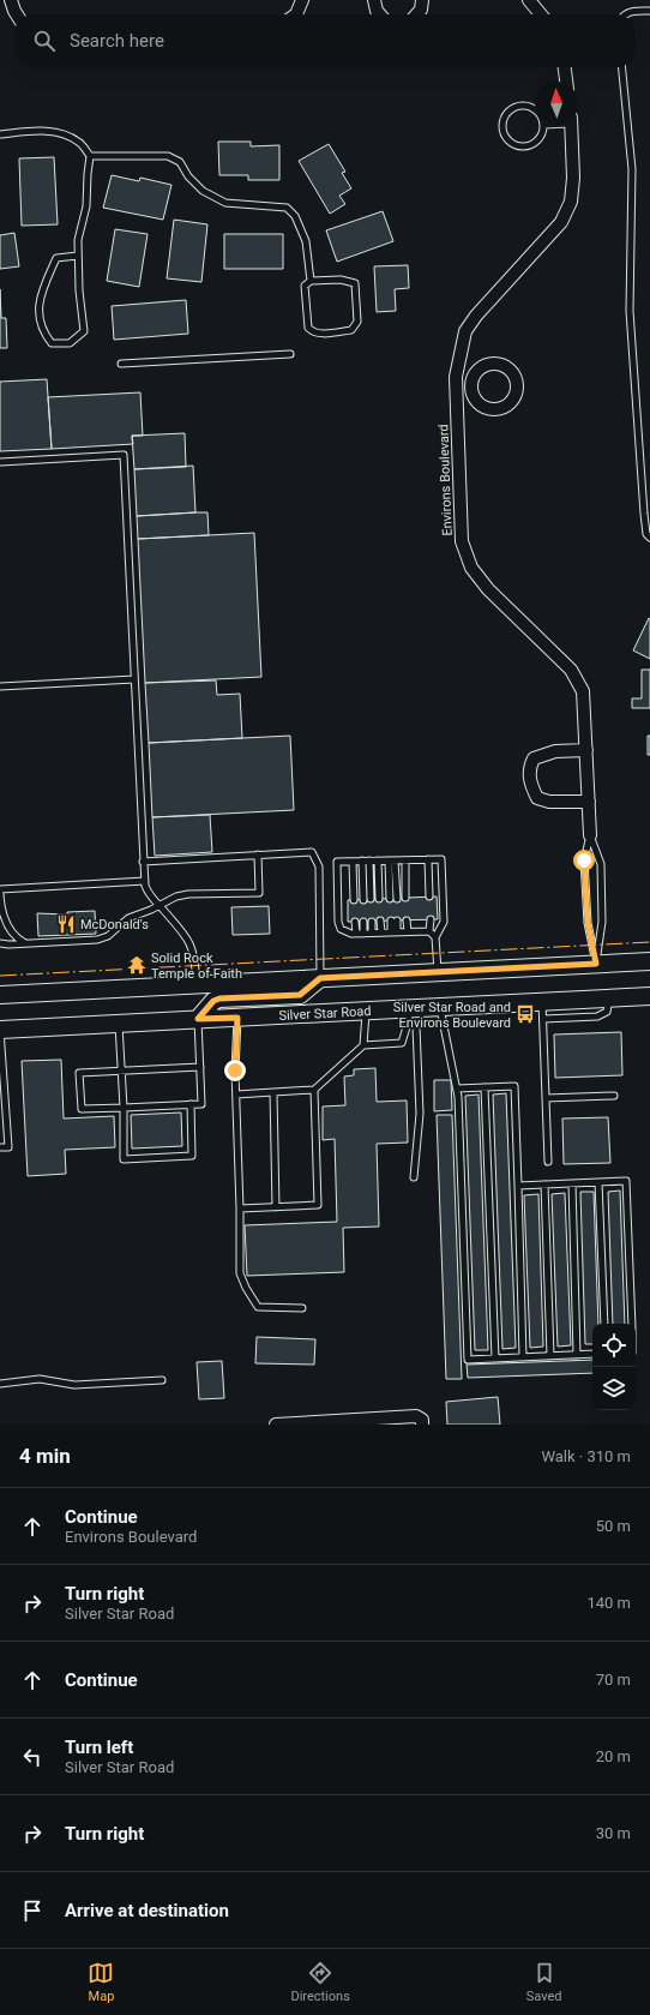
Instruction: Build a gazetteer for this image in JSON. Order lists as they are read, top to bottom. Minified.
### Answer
{"streets":{"main road":["Silver Star Road"],"street":["Environs Boulevard"]},"places":{"restaurant":["McDonald's"],"temple":["Solid Rock Temple of Faith"],"bus stop":["Silver Star Road and Environs Boulevard"]},"north":"top","page":{"search":"Search here","heading":["4 min","Walk · 310 m"],"list":[["Continue","Environs Boulevard","50 m"],["Turn right","Silver Star Road","140 m"],["Continue","70 m"],["Turn left","Silver Star Road","20 m"],["Turn right","30 m"],"Arrive at destination"],"nav":["Map","Directions","Saved"]}}
